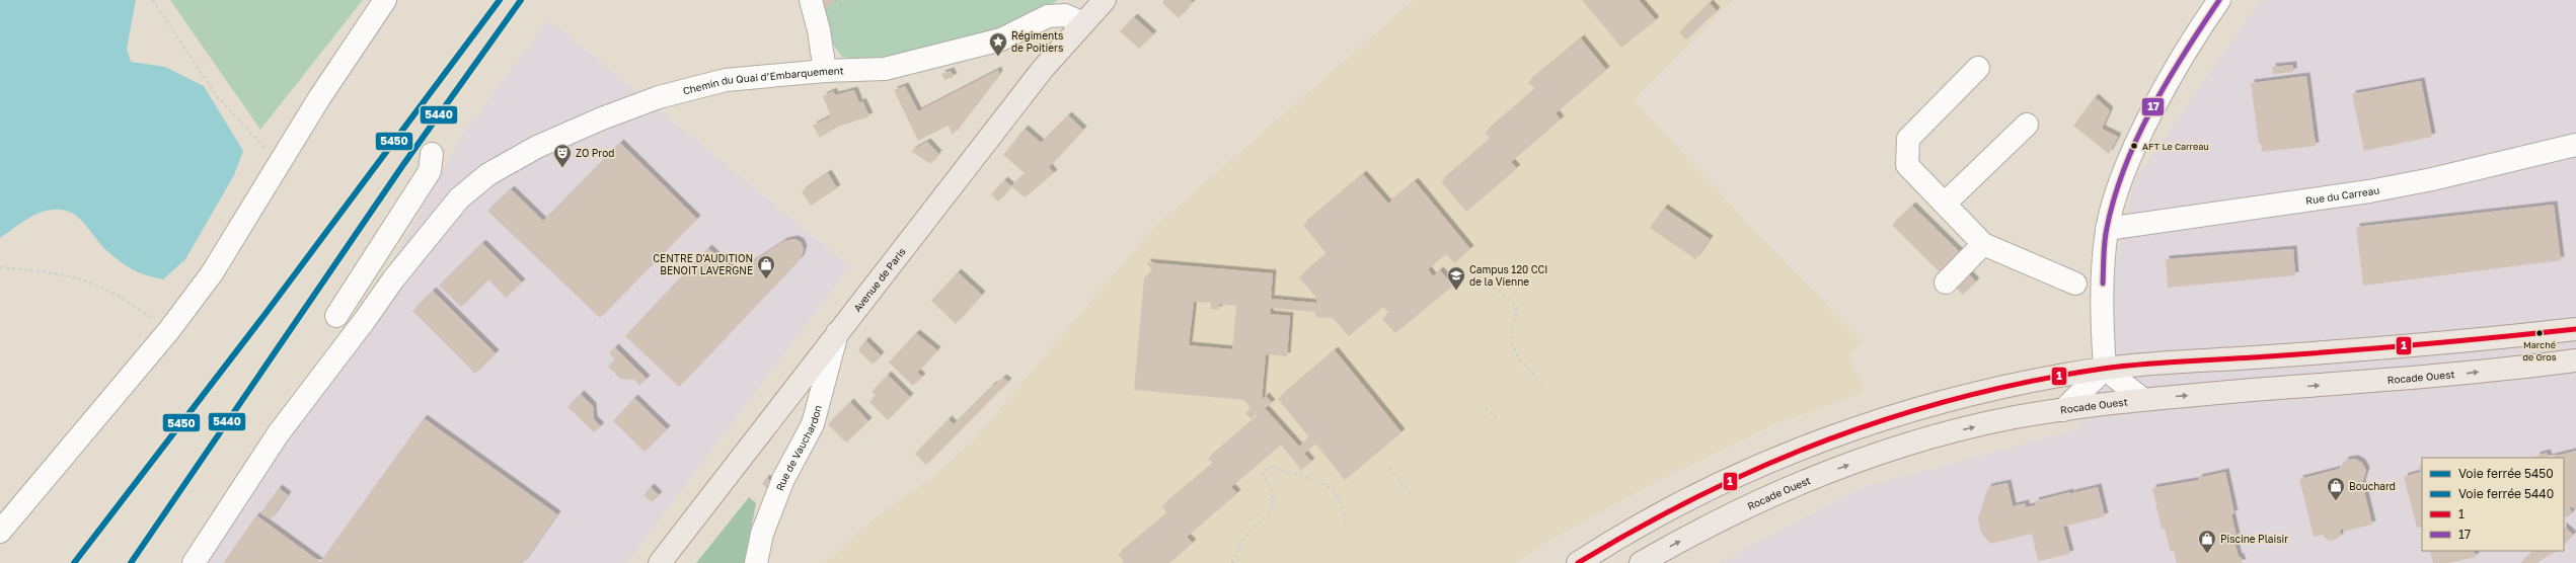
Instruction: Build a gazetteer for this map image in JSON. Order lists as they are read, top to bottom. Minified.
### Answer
{"streets":{"main road":["Avenue de Paris","Rocade Ouest"],"street":["Chemin du Quai d’Embarquement","Rue du Carreau","Rue de Vauchardon"]},"crossings":[["Chemin du Quai d’Embarquement","Avenue de Paris"],["Avenue de Paris","Rue de Vauchardon"]],"places":{"place":["Régiments de Poitiers"],"other":["AFT Le Carreau","Marché de Gros"],"theatre":["ZO Prod"],"shop":["CENTRE D'AUDITION BENOIT LAVERGNE","Bouchard","Piscine Plaisir"],"school or university":["Campus 120 CCI de la Vienne"]},"lines":["rail line 5450","rail line 5440","transit line 17","transit line 1"],"legend":["Voie ferrée 5450","Voie ferrée 5440","1","17"]}
